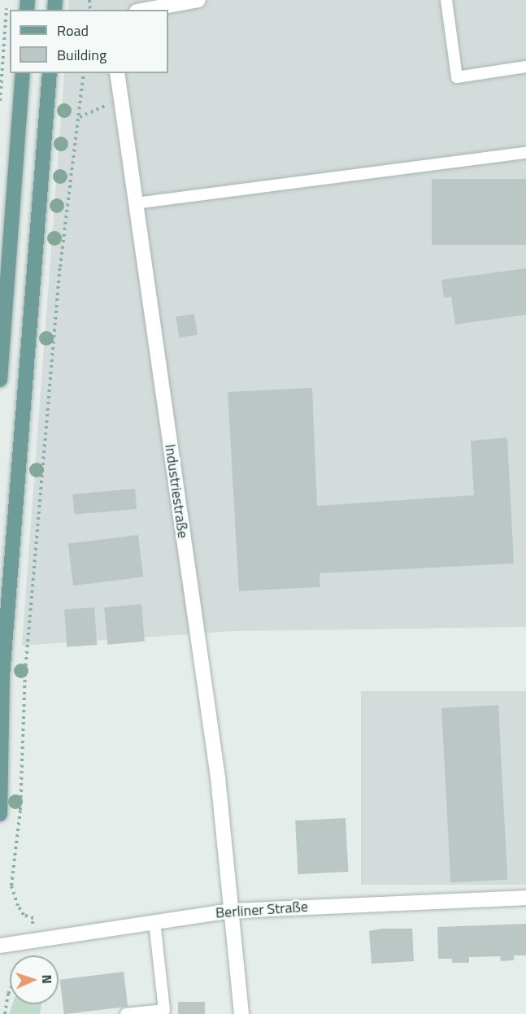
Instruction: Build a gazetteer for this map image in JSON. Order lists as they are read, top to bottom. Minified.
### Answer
{"streets":{"street":["Industriestraße","Berliner Straße"]},"crossings":[["Industriestraße","Berliner Straße"]],"legend":["Road","Building"],"north":"right"}
